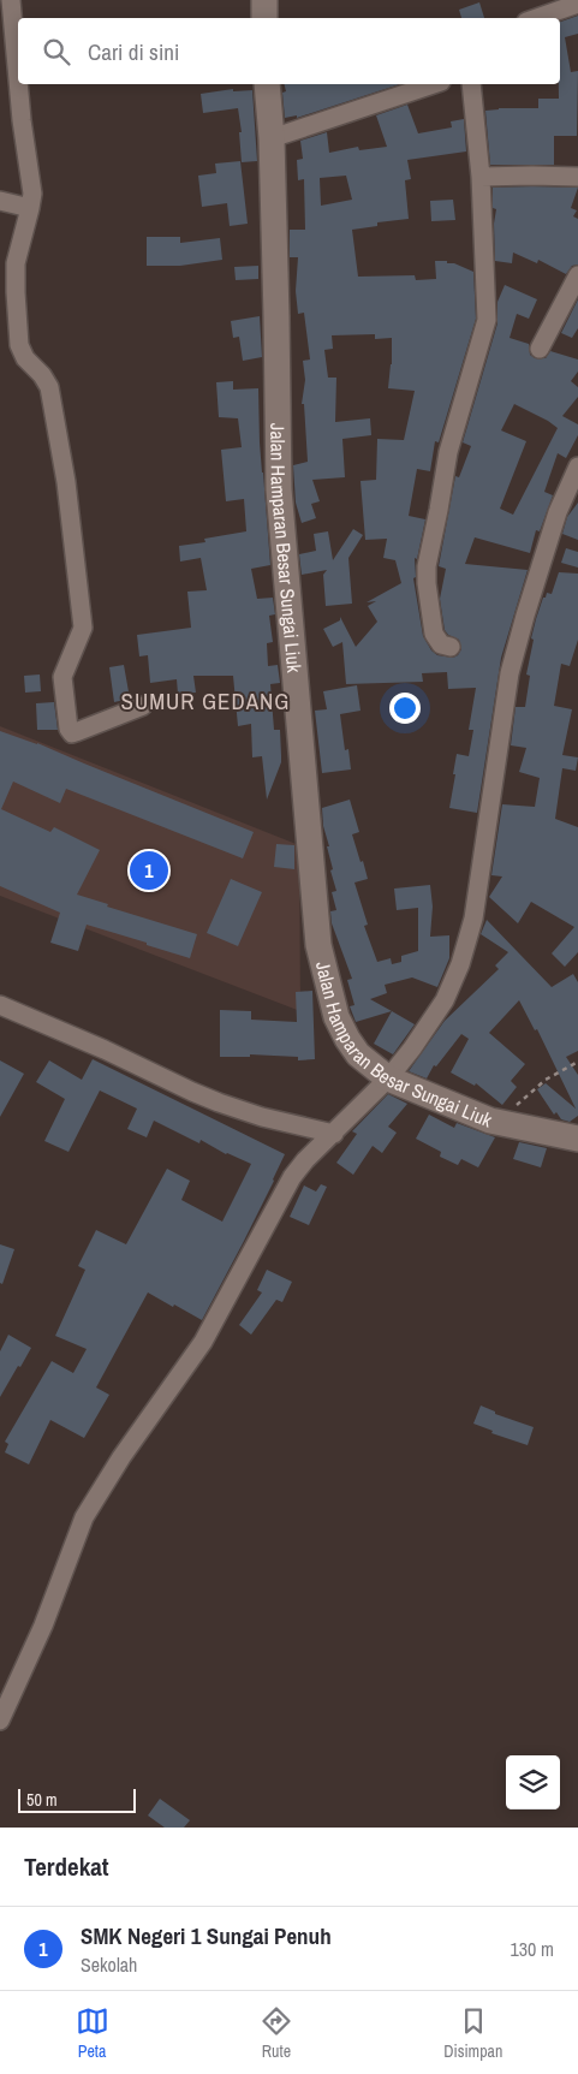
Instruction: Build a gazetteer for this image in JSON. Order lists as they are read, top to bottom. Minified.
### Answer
{"streets":{"street":["Jalan Hamparan Besar Sungai Liuk"]},"districts":["SUMUR GEDANG"],"scale_bar":"50 m","page":{"search":"Cari di sini","pins":"1","scale":"50 m","heading":"Terdekat","list":[{"mark":"1","name":"SMK Negeri 1 Sungai Penuh","note":"Sekolah","value":"130 m"}],"nav":["Peta","Rute","Disimpan"]}}
